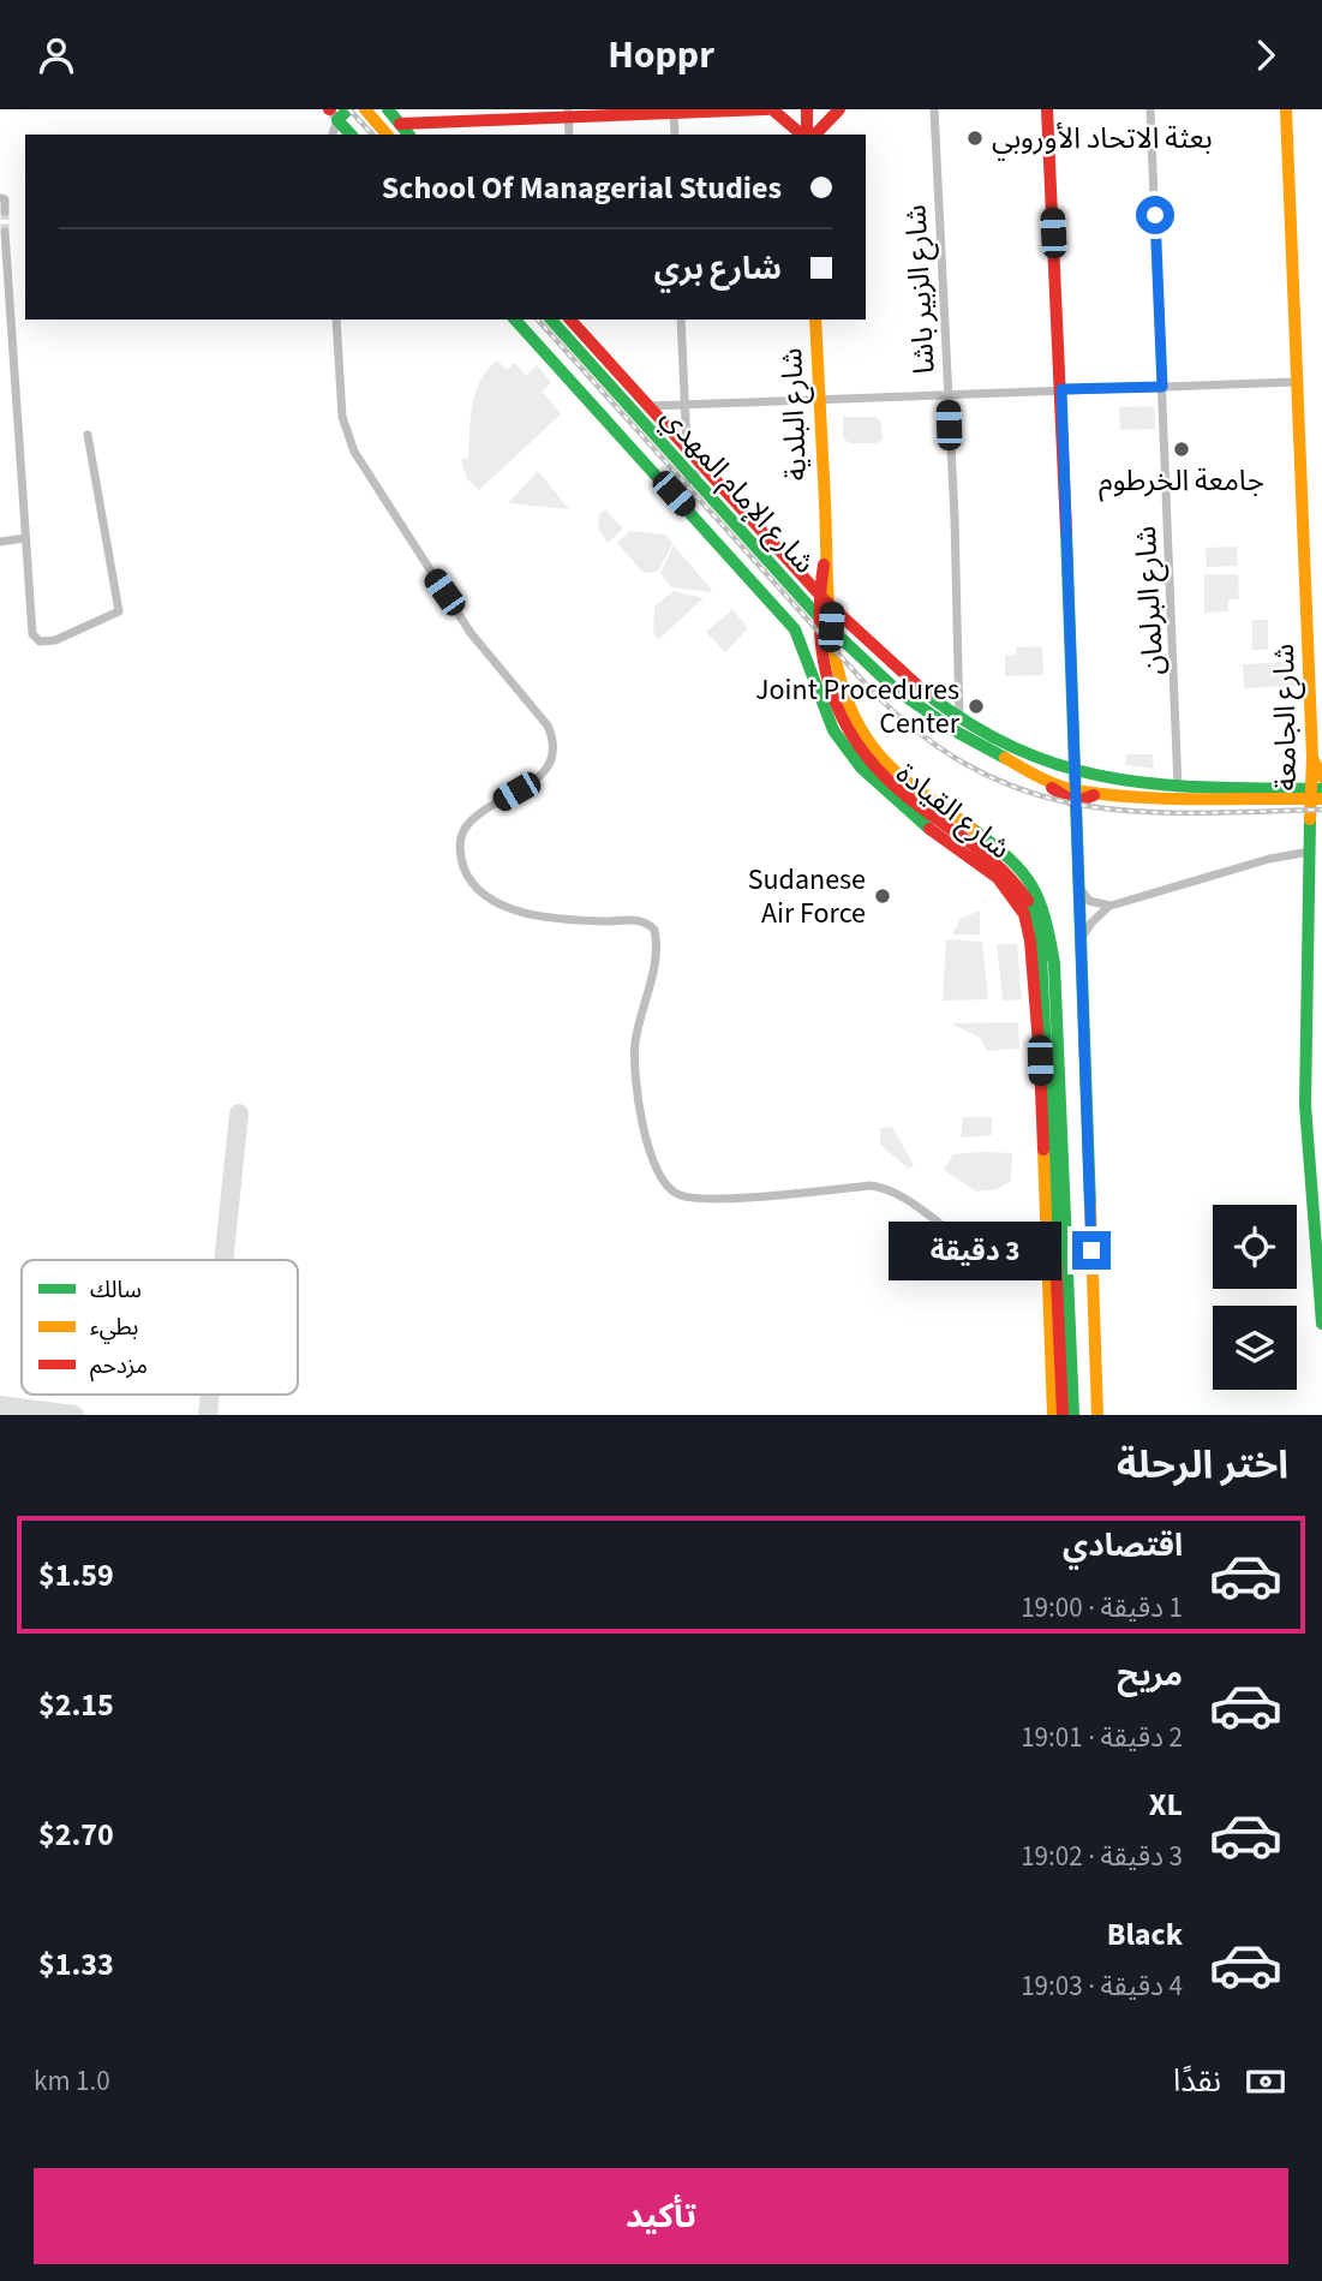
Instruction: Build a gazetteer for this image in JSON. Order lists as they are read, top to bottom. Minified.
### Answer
{"streets":{"main road":["شارع البلدية","شارع الإمام المهدي","شارع الجامعة","شارع القيادة"],"street":["شارع الزبير باشا","شارع البرلمان"]},"crossings":[["شارع الزبير باشا","شارع الإمام المهدي"],["شارع البلدية","شارع القيادة"],["شارع الإمام المهدي","شارع البرلمان"],["شارع الإمام المهدي","شارع الجامعة"],["شارع الإمام المهدي","شارع القيادة"]],"places":["بعثة الاتحاد الأوروبي","جامعة الخرطوم","Joint Procedures Center","Sudanese Air Force"],"legend":["سالك","بطيء","مزدحم"],"page":{"header":"Hoppr","banner":["School Of Managerial Studies","شارع بري"],"bubble":"3 دقيقة","heading":"اختر الرحلة","list":[{"name":"اقتصادي","note":"1 دقيقة · 19:00","value":"$1.59"},{"name":"مريح","note":"2 دقيقة · 19:01","value":"$2.15"},{"name":"XL","note":"3 دقيقة · 19:02","value":"$2.70"},{"name":"Black","note":"4 دقيقة · 19:03","value":"$1.33"}],"pay":["نقدًا","1.0 km"],"buttons":"تأكيد"}}
